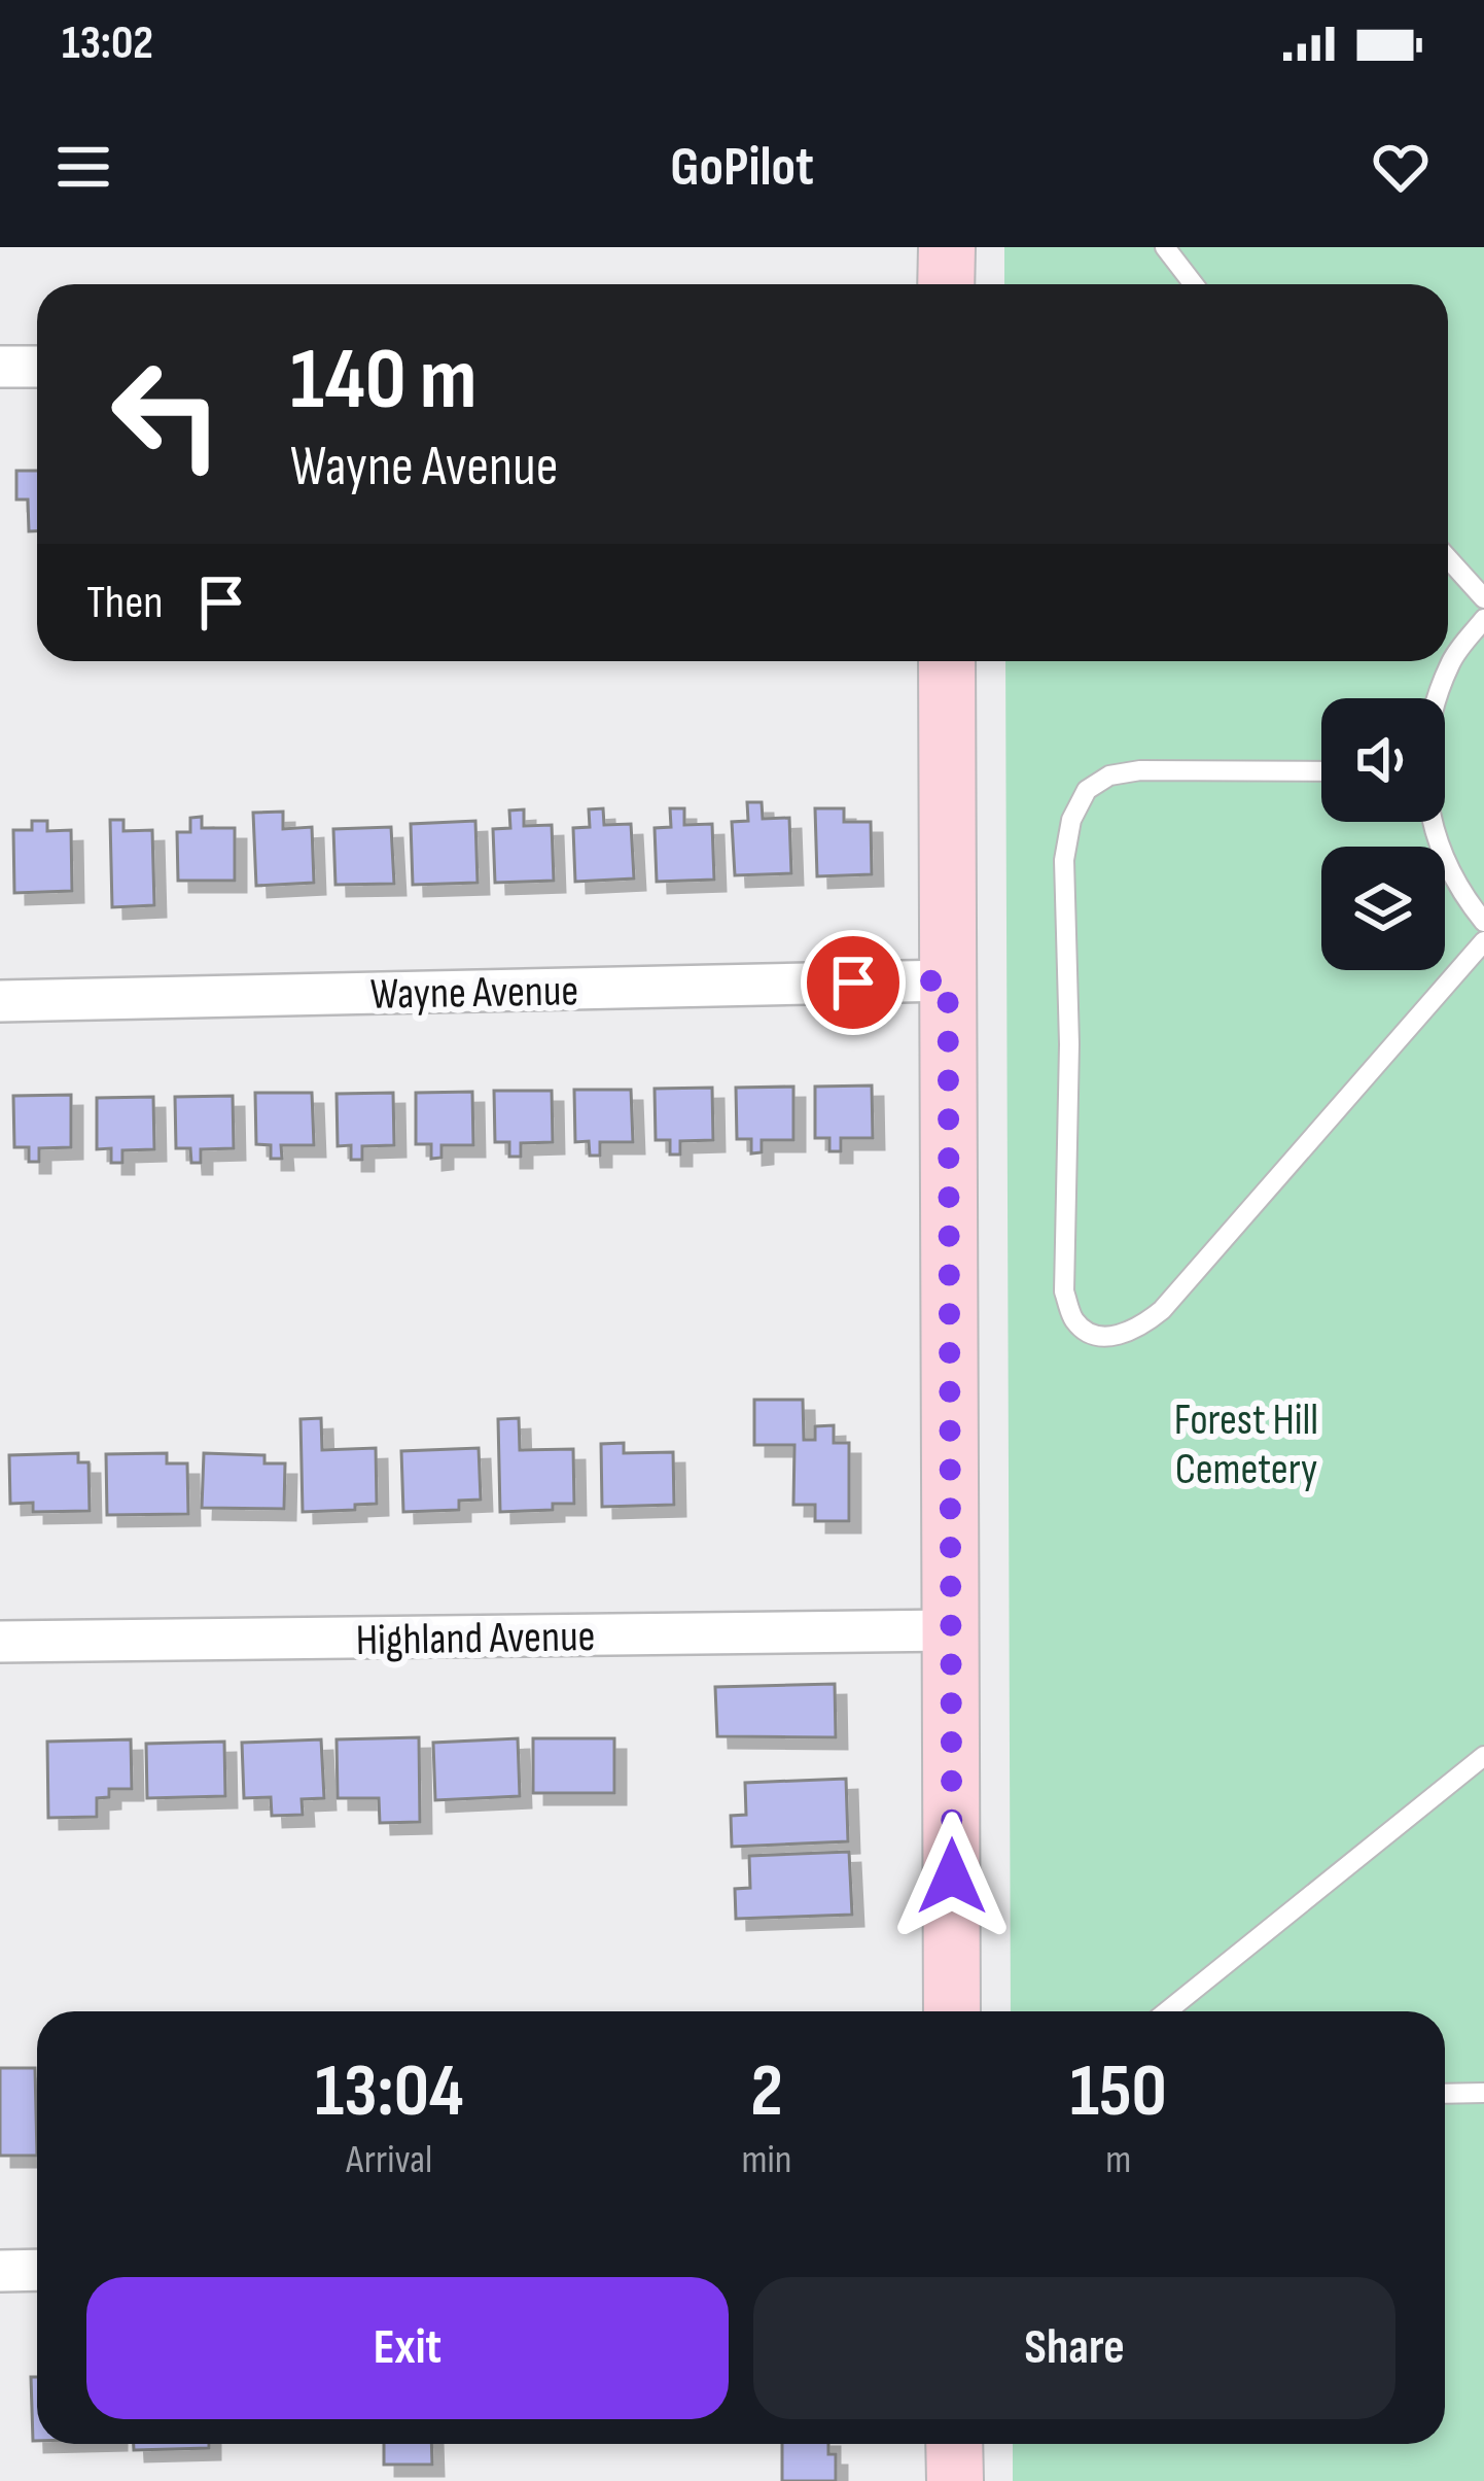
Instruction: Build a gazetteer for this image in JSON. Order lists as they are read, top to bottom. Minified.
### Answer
{"streets":{"street":["Wayne Avenue","Highland Avenue"]},"parks":["Forest Hill Cemetery"],"page":{"status":"13:02","header":"GoPilot","turn":["140 m","Wayne Avenue"],"then":"Then","eta":["13:04","Arrival","2","min","150","m"],"buttons":["Exit","Share"]}}
